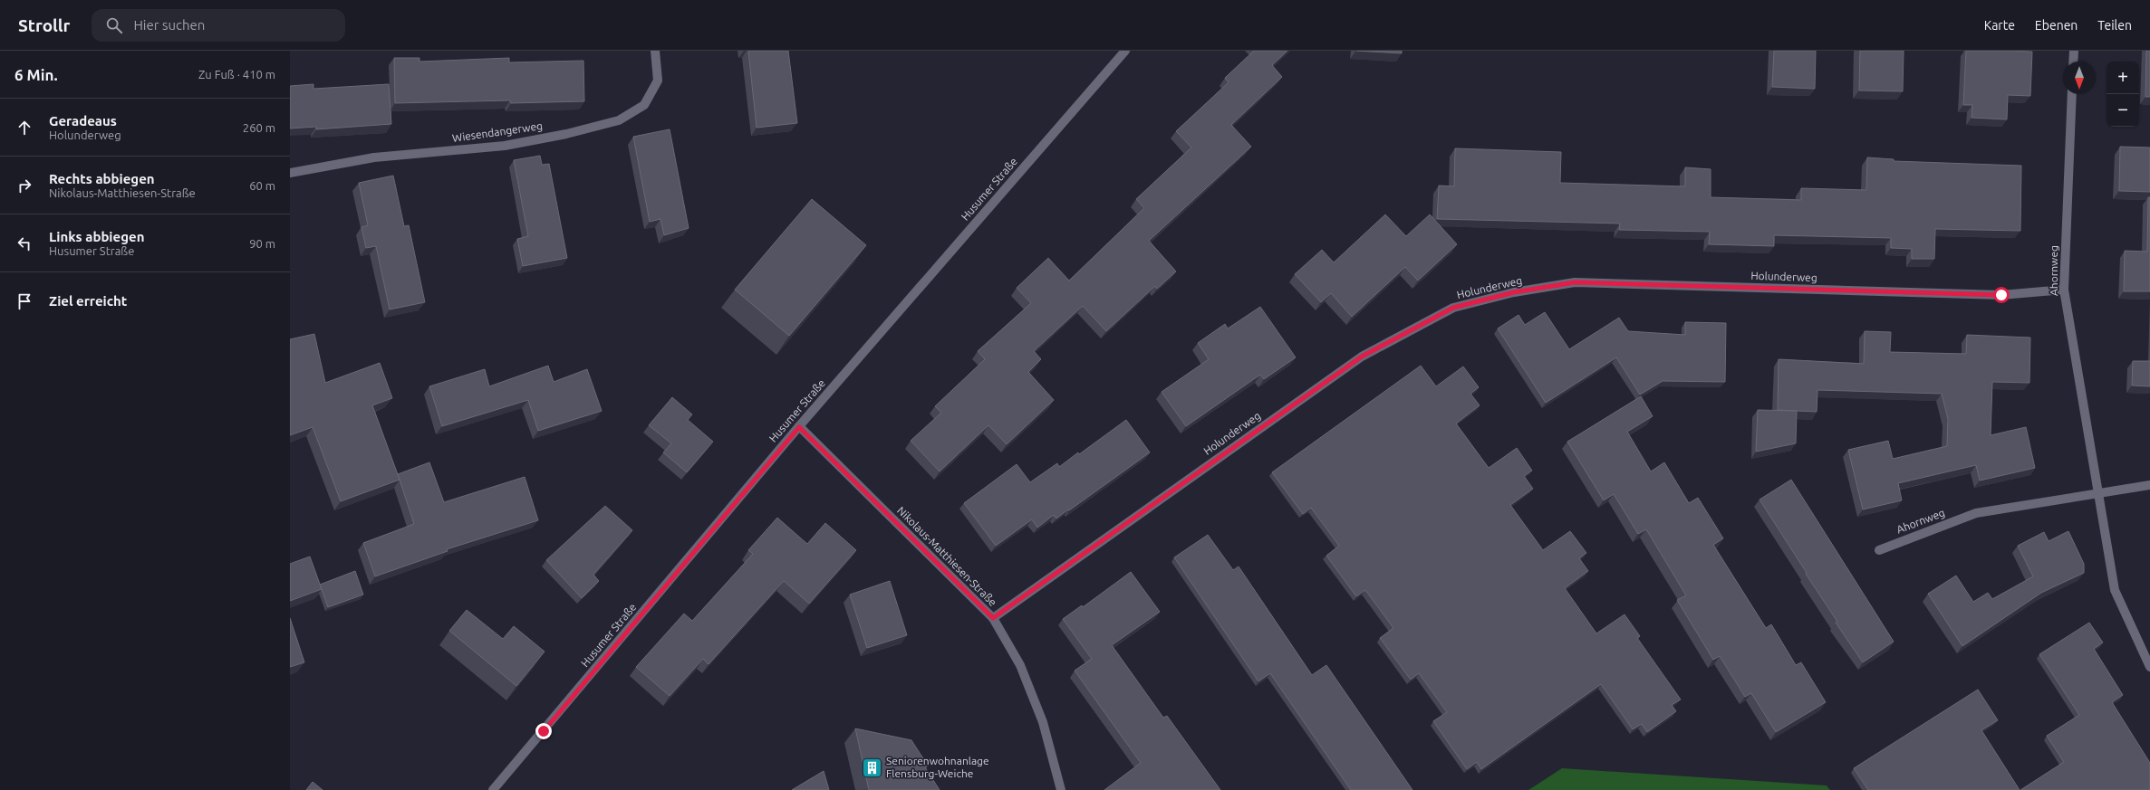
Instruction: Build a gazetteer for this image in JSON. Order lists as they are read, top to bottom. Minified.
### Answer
{"streets":{"street":["Wiesendangerweg","Husumer Straße","Ahornweg","Holunderweg","Nikolaus-Matthiesen-Straße"]},"crossings":[["Husumer Straße","Nikolaus-Matthiesen-Straße"],["Ahornweg","Holunderweg"],["Holunderweg","Nikolaus-Matthiesen-Straße"]],"places":{"building":["Seniorenwohnanlage Flensburg-Weiche"]},"north":"bottom","page":{"header":"Strollr","search":"Hier suchen","nav":["Karte","Ebenen","Teilen"],"heading":["6 Min.","Zu Fuß · 410 m"],"map_buttons":["+","−"],"list":[["Geradeaus","Holunderweg","260 m"],["Rechts abbiegen","Nikolaus-Matthiesen-Straße","60 m"],["Links abbiegen","Husumer Straße","90 m"],"Ziel erreicht"]}}
